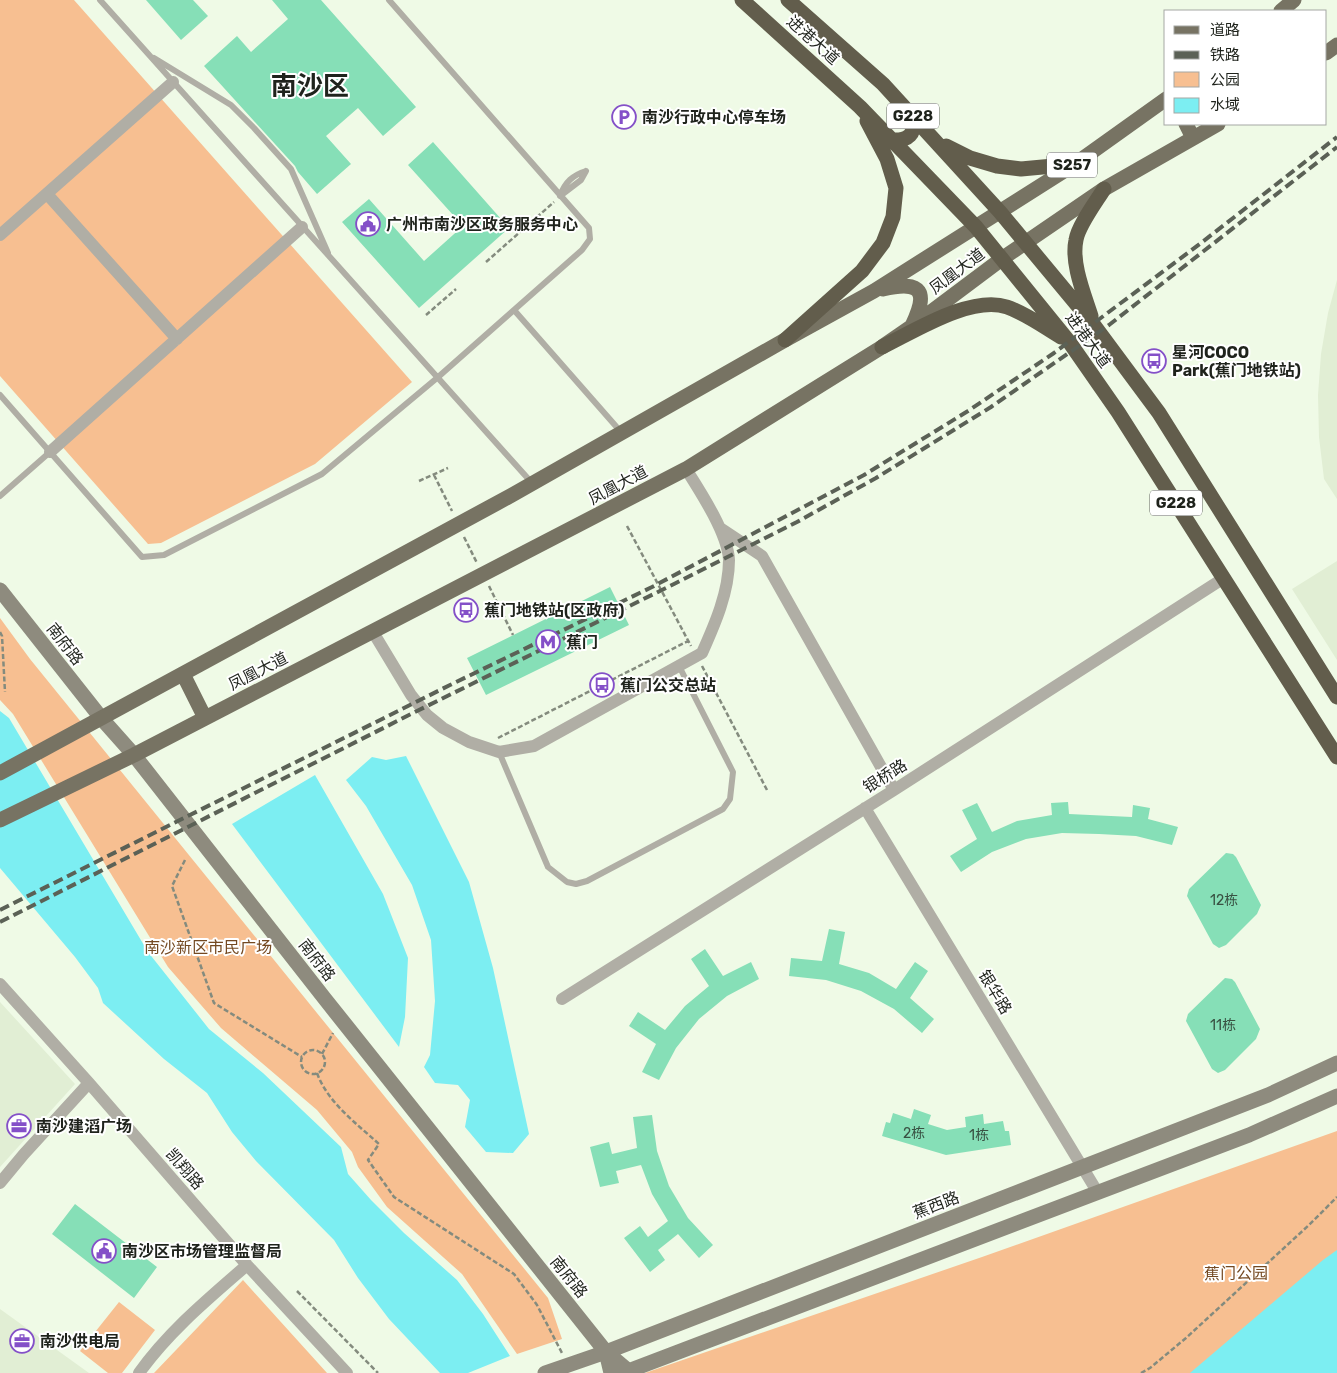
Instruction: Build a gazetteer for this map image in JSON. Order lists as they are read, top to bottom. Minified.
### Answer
{"streets":{"highway":["进港大道","G228"],"main road":["S257","凤凰大道"],"street":["南府路","银桥路","银华路","凯翔路","蕉西路"]},"crossings":[["进港大道","凤凰大道"],["进港大道","银桥路"],["凤凰大道","南府路"],["南府路","蕉西路"],["银桥路","银华路"],["银华路","蕉西路"]],"districts":["南沙区"],"parks":["南沙新区市民广场","蕉门公园"],"places":{"parking":["南沙行政中心停车场"],"public building":["广州市南沙区政务服务中心","南沙区市场管理监督局"],"bus stop":["星河COCO Park(蕉门地铁站)","蕉门地铁站(区政府)","蕉门公交总站"],"metro station":["蕉门"],"office":["南沙建滔广场","南沙供电局"]},"house_numbers":["12栋","11栋","2栋","1栋"],"legend":["道路","铁路","公园","水域"]}
